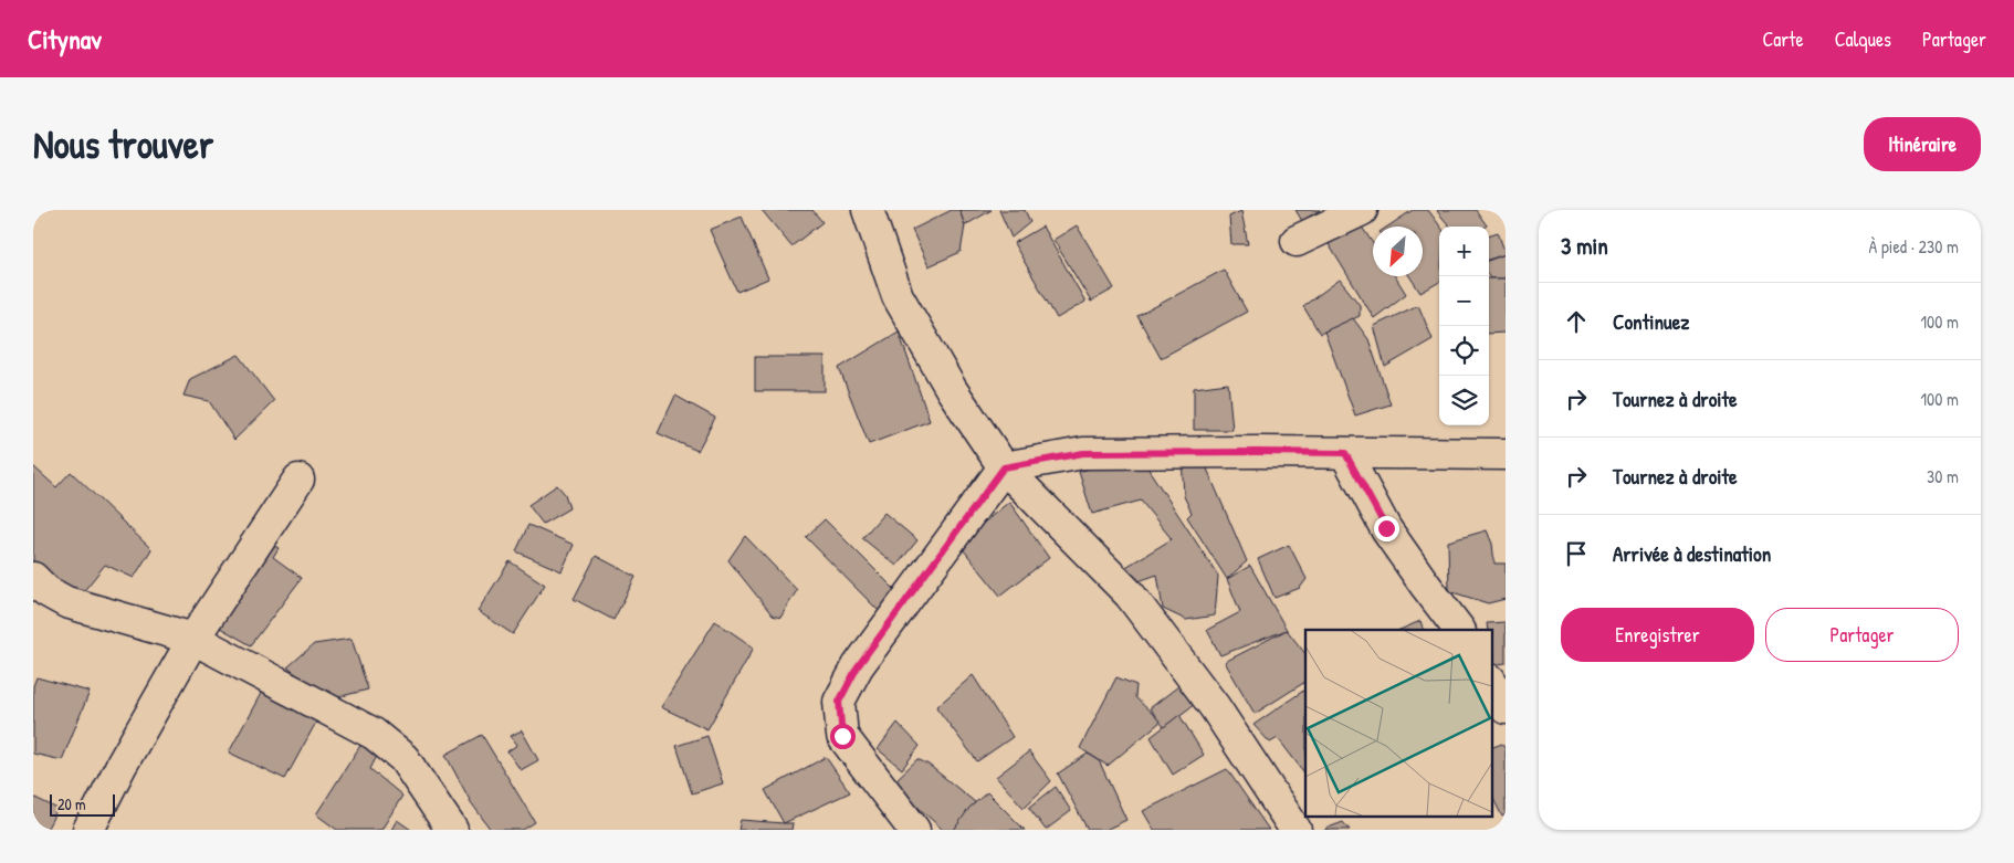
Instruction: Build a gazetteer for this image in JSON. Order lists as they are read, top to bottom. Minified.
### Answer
{"scale_bar":"20 m","north":"bottom left","page":{"header":"Citynav","nav":["Carte","Calques","Partager"],"buttons":["Itinéraire",["Enregistrer","Partager"]],"title":"Nous trouver","heading":["3 min","À pied · 230 m"],"map_buttons":["+","−"],"list":[["Continuez","100 m"],["Tournez à droite","100 m"],["Tournez à droite","30 m"],"Arrivée à destination"],"scale":"20 m"}}
